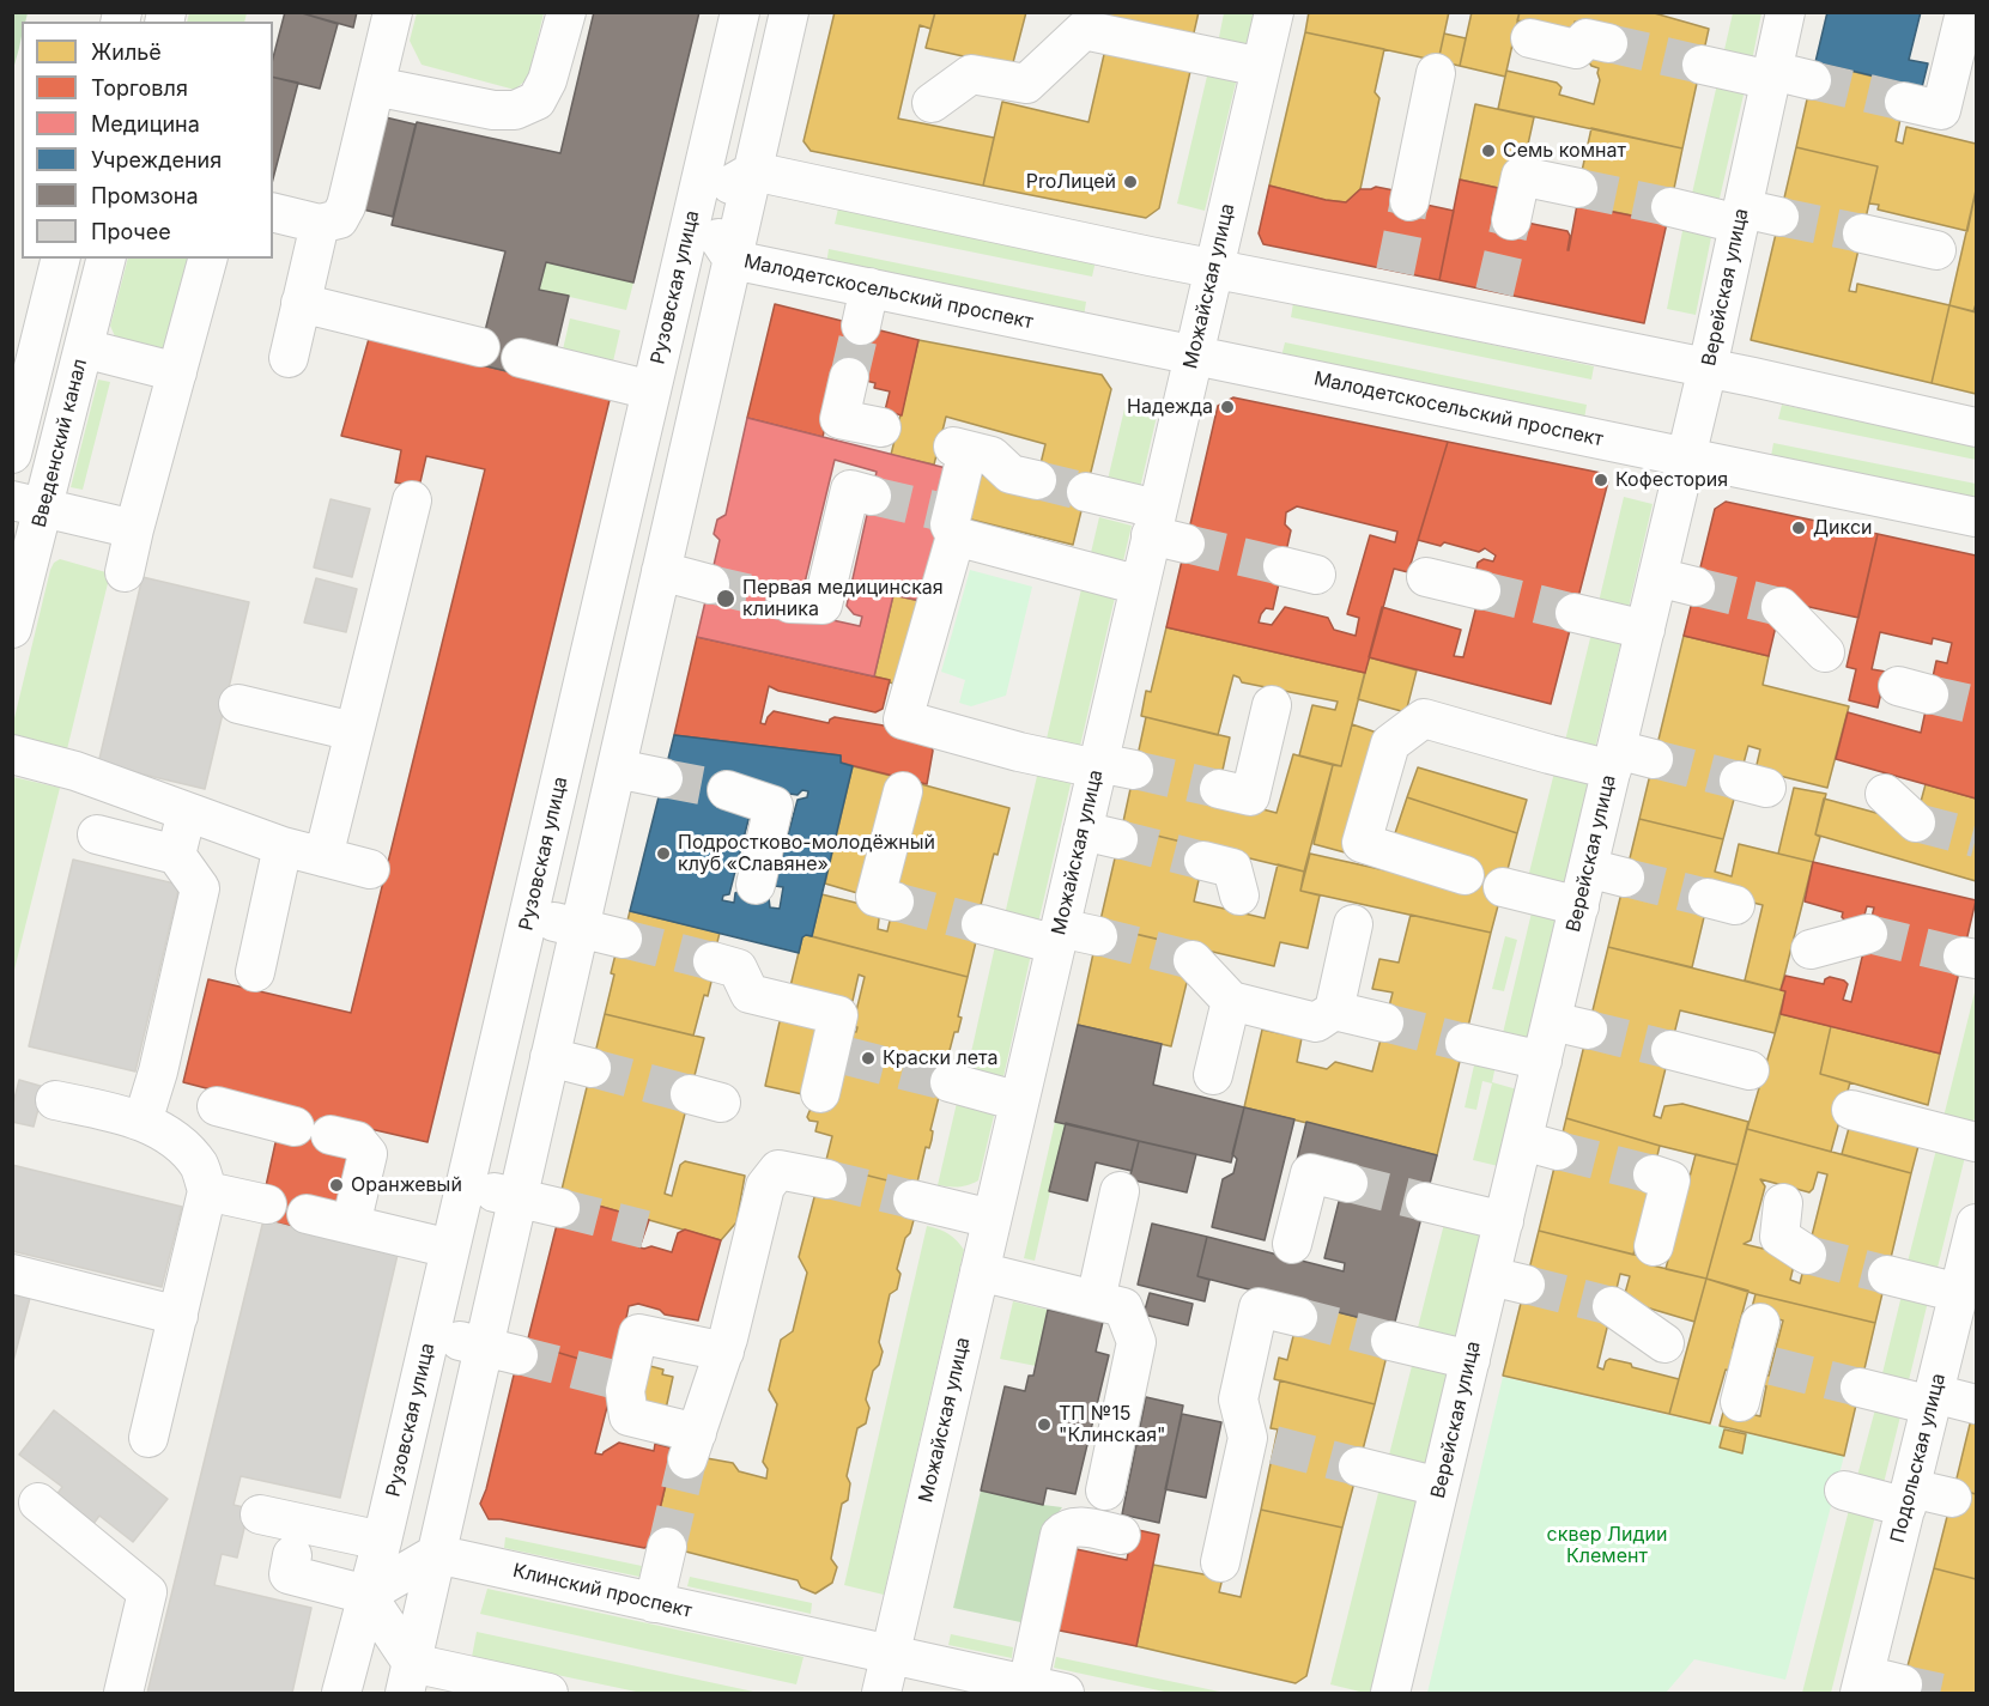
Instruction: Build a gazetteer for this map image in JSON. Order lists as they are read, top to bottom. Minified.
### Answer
{"streets":{"street":["Можайская улица","Рузовская улица","Верейская улица","Малодетскосельский проспект","Введенский канал","Подольская улица","Клинский проспект"]},"crossings":[["Можайская улица","Малодетскосельский проспект"],["Можайская улица","Клинский проспект"],["Рузовская улица","Малодетскосельский проспект"],["Верейская улица","Малодетскосельский проспект"]],"parks":["сквер Лидии Клемент"],"places":["Семь комнат","ProЛицей","Надежда","Кофестория","Дикси","Первая медицинская клиника","Подростково-молодёжный клуб «Славяне»","Краски лета","Оранжевый","ТП №15 \"Клинская\""],"legend":["Жильё","Торговля","Медицина","Учреждения","Промзона","Прочее"]}
